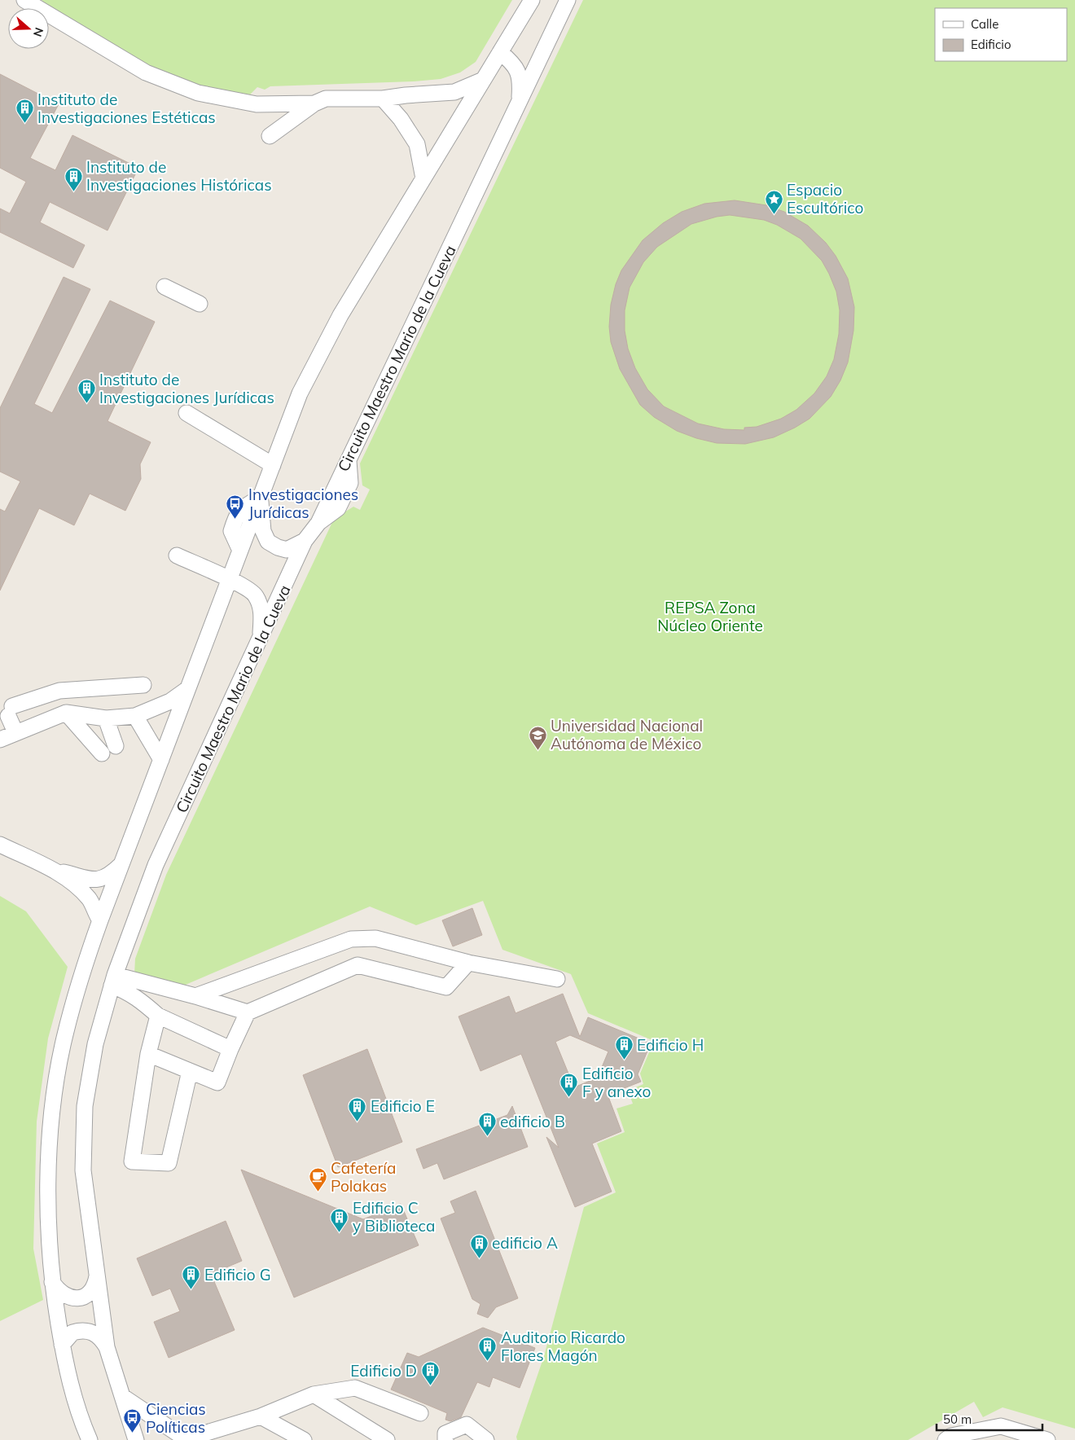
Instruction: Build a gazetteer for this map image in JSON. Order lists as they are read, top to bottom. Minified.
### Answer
{"streets":{"street":["Circuito Maestro Mario de la Cueva"]},"parks":["REPSA Zona Núcleo Oriente"],"places":{"building":["Instituto de Investigaciones Estéticas","Instituto de Investigaciones Históricas","Instituto de Investigaciones Jurídicas","Edificio H","Edificio F y anexo","Edificio E","edificio B","Edificio C y Biblioteca","edificio A","Edificio G","Auditorio Ricardo Flores Magón","Edificio D"],"place":["Espacio Escultórico"],"bus stop":["Investigaciones Jurídicas","Ciencias Políticas"],"school or university":["Universidad Nacional Autónoma de México"],"cafe":["Cafetería Polakas"]},"legend":["Calle","Edificio"],"scale_bar":"50 m","north":"right"}
